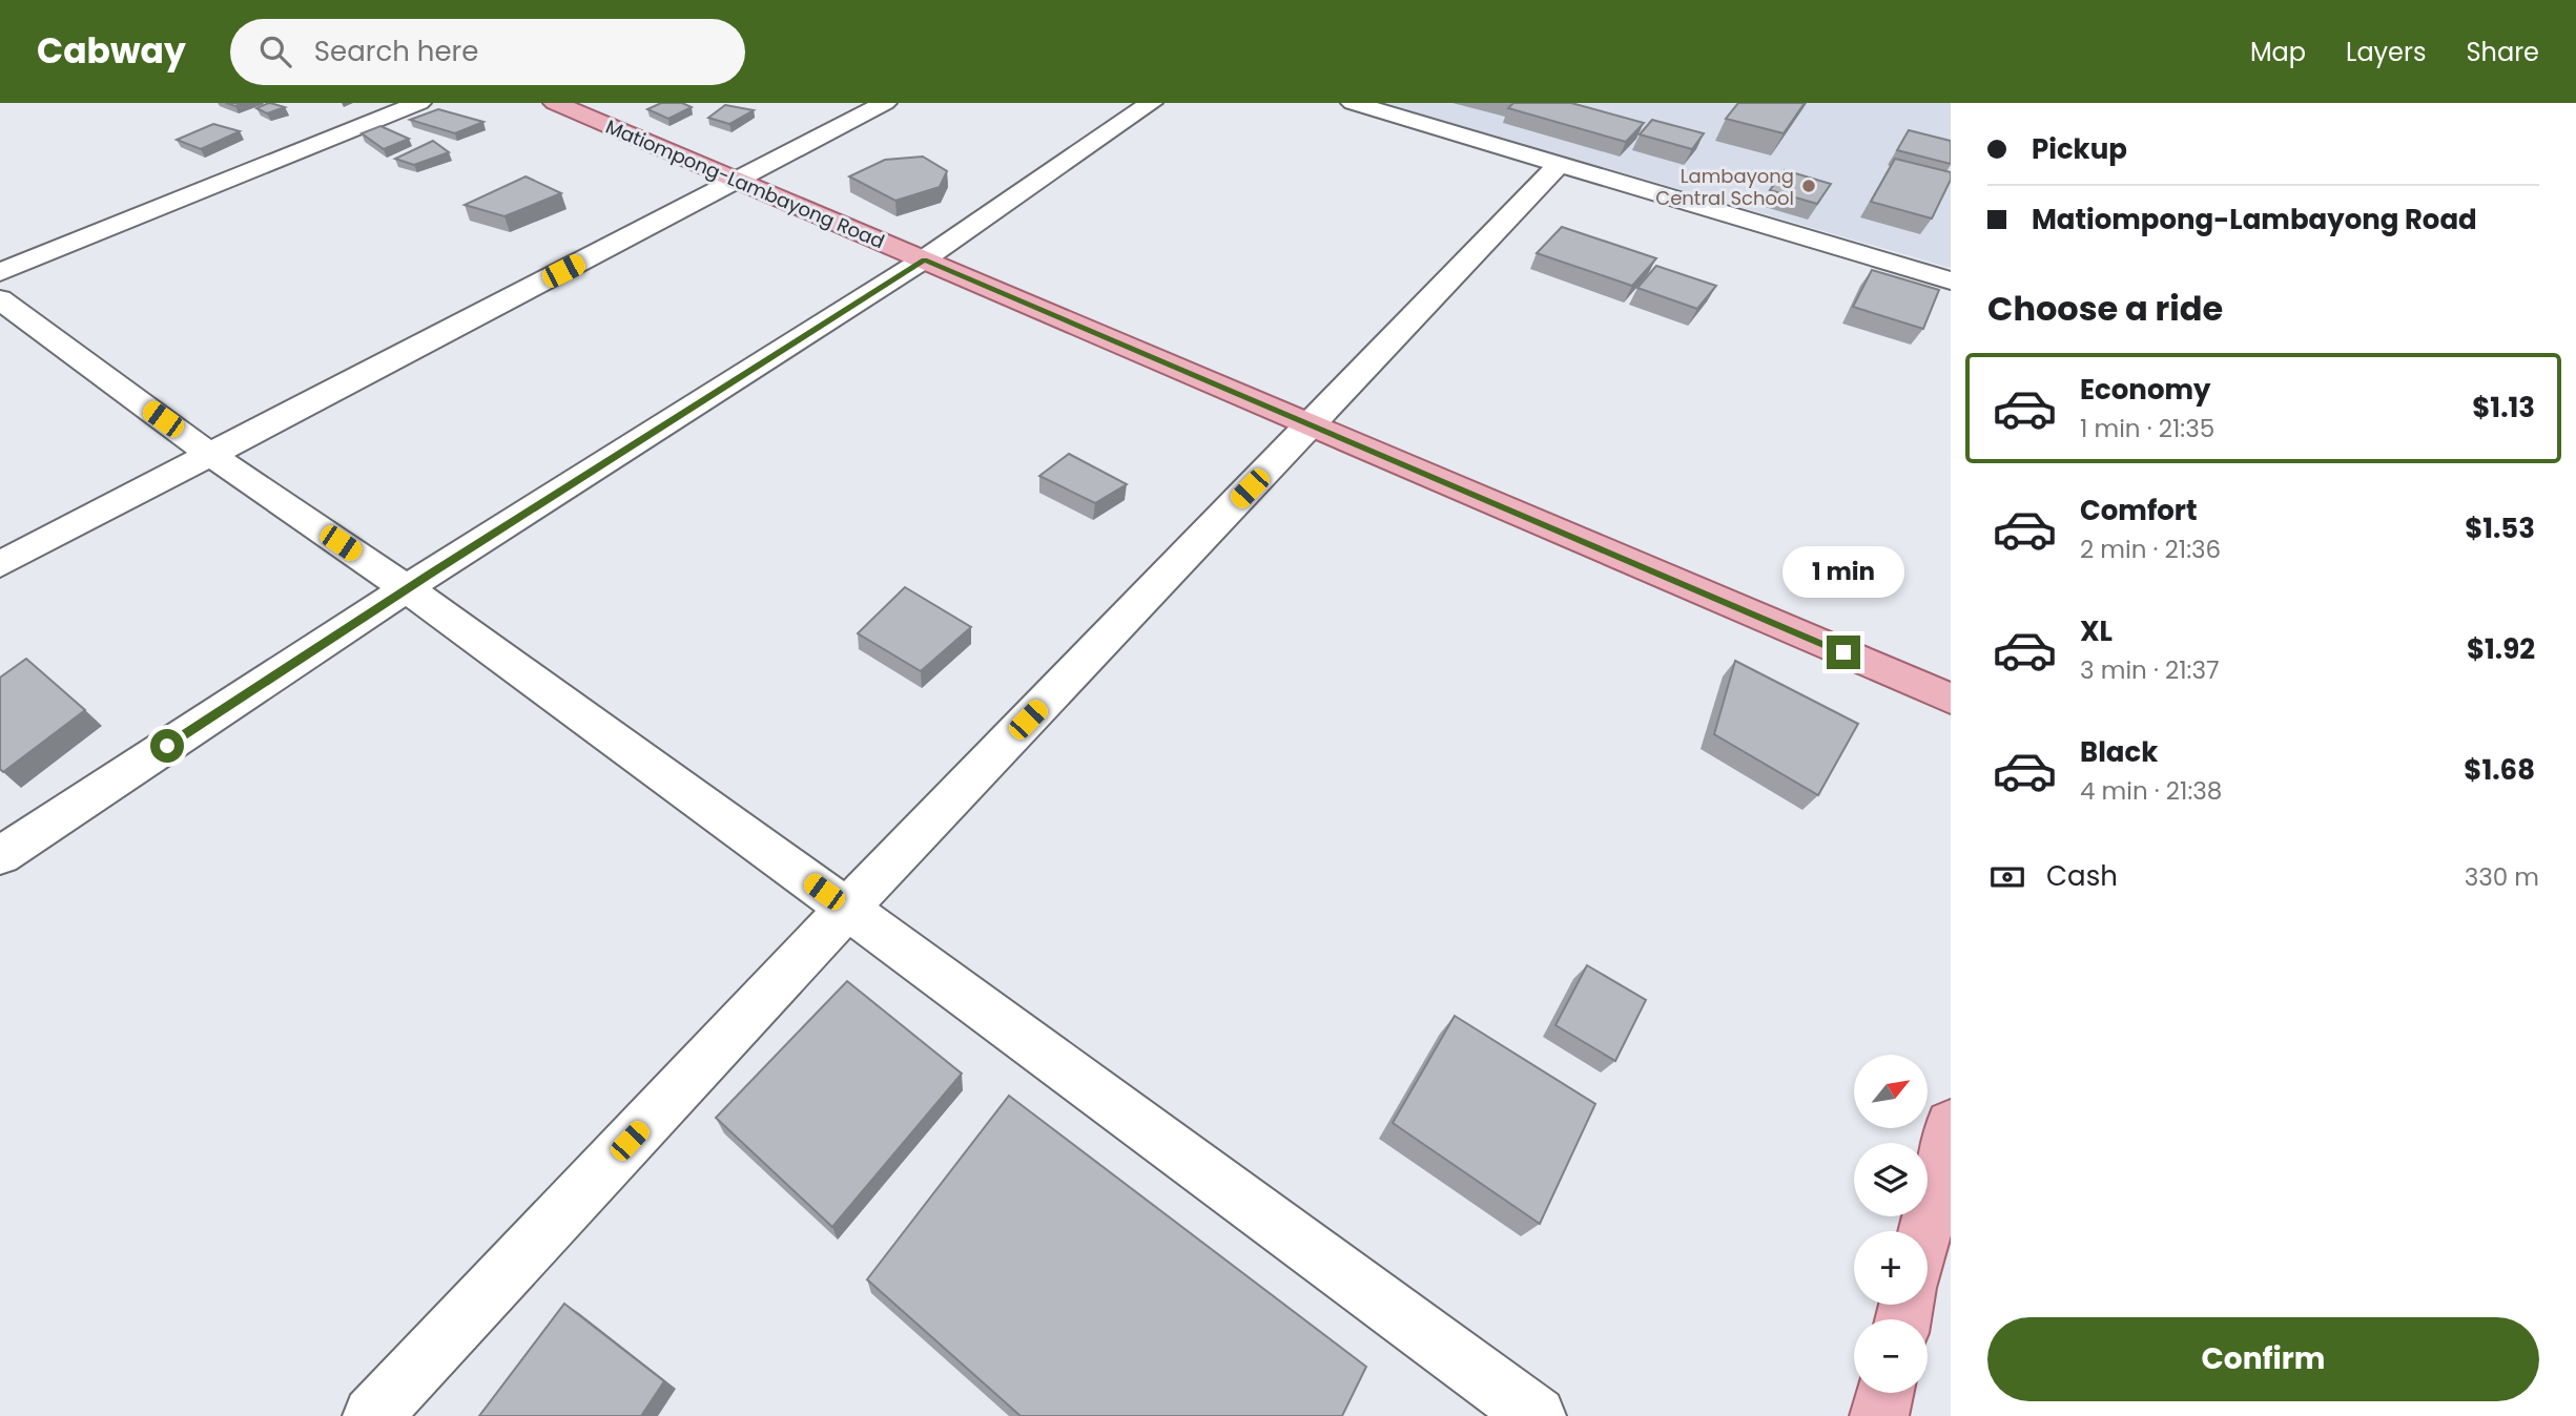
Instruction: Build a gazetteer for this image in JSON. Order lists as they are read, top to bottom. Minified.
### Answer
{"streets":{"main road":["Matiompong-Lambayong Road"]},"places":["Lambayong Central School"],"north":"top right","page":{"header":"Cabway","search":"Search here","nav":["Map","Layers","Share"],"banner":["Pickup","Matiompong-Lambayong Road"],"heading":"Choose a ride","list":[{"name":"Economy","note":"1 min · 21:35","value":"$1.13"},{"name":"Comfort","note":"2 min · 21:36","value":"$1.53"},{"name":"XL","note":"3 min · 21:37","value":"$1.92"},{"name":"Black","note":"4 min · 21:38","value":"$1.68"}],"bubble":"1 min","pay":["Cash","330 m"],"map_buttons":["+","−"],"buttons":"Confirm"}}
